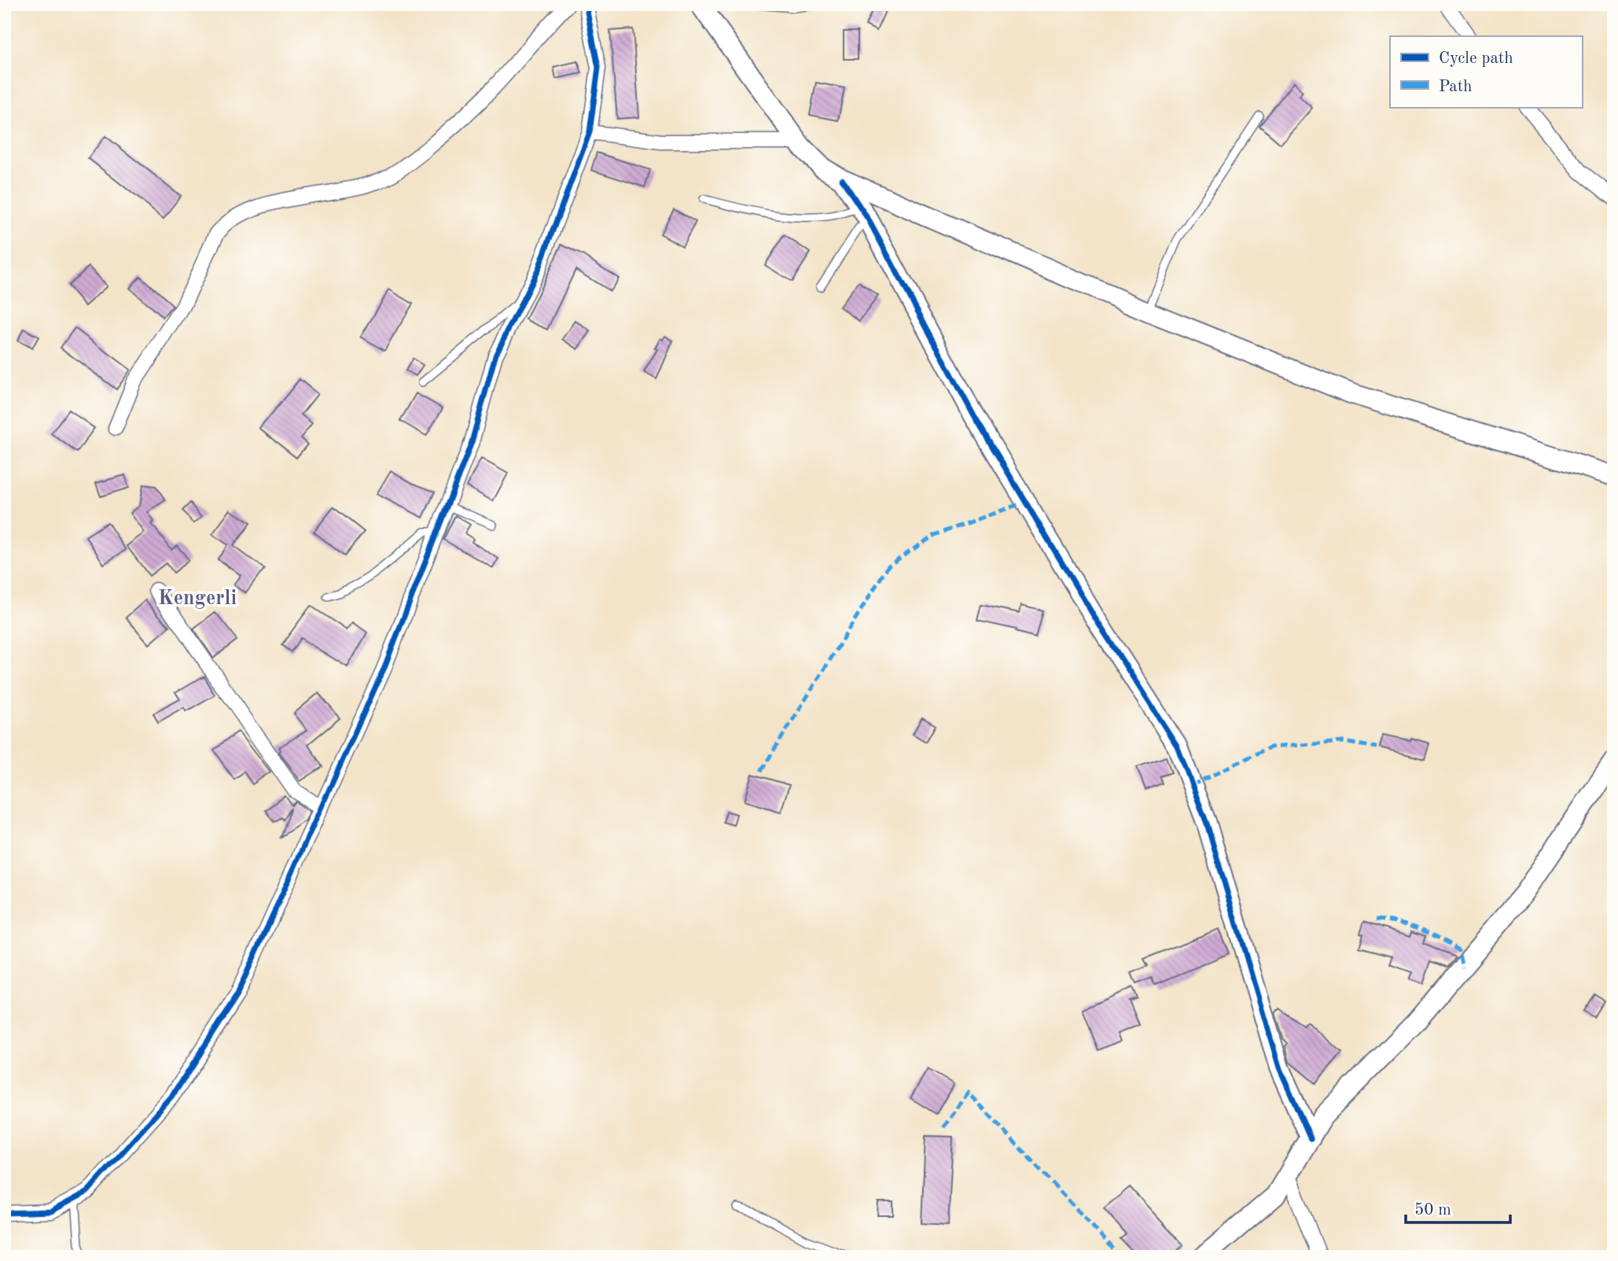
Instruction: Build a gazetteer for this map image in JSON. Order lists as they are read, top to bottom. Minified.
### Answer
{"districts":["Kengerli"],"legend":["Cycle path","Path"],"scale_bar":"50 m"}
